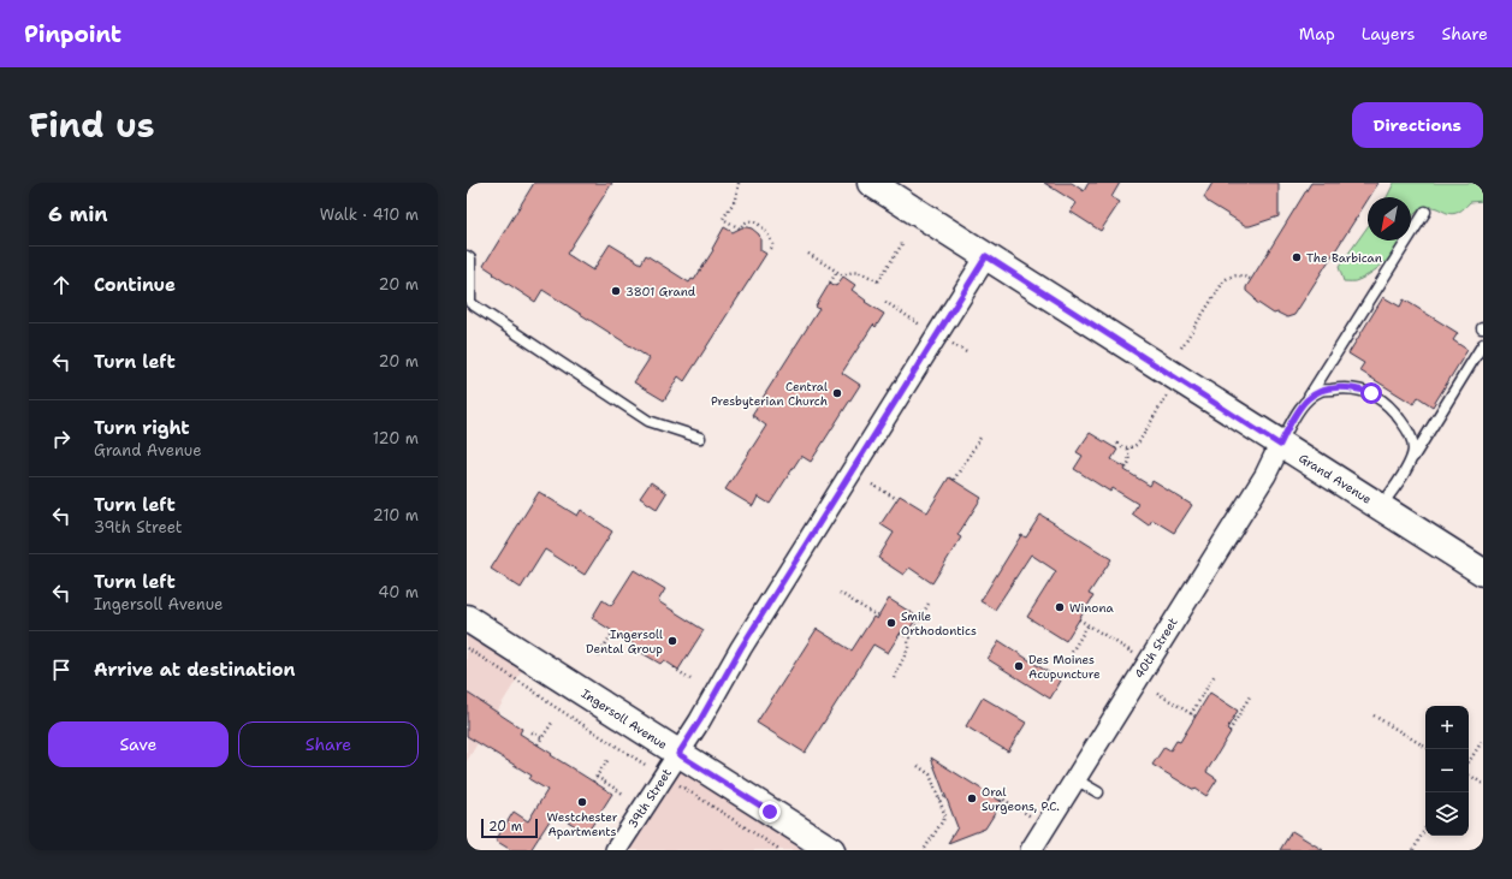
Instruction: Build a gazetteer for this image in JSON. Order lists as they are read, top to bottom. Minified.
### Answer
{"streets":{"main road":["Grand Avenue","Ingersoll Avenue"],"street":["40th Street","39th Street"]},"crossings":[["Grand Avenue","40th Street"],["Grand Avenue","39th Street"],["Ingersoll Avenue","39th Street"]],"places":["The Barbican","3801 Grand","Central Presbyterian Church","Winona","Smile Orthodontics","Ingersoll Dental Group","Des Moines Acupuncture","Oral Surgeons, P.C.","Westchester Apartments"],"scale_bar":"20 m","north":"bottom left","page":{"header":"Pinpoint","nav":["Map","Layers","Share"],"title":"Find us","buttons":["Directions",["Save","Share"]],"heading":["6 min","Walk · 410 m"],"list":[["Continue","20 m"],["Turn left","20 m"],["Turn right","Grand Avenue","120 m"],["Turn left","39th Street","210 m"],["Turn left","Ingersoll Avenue","40 m"],"Arrive at destination"],"map_buttons":["+","−"],"scale":"20 m"}}
